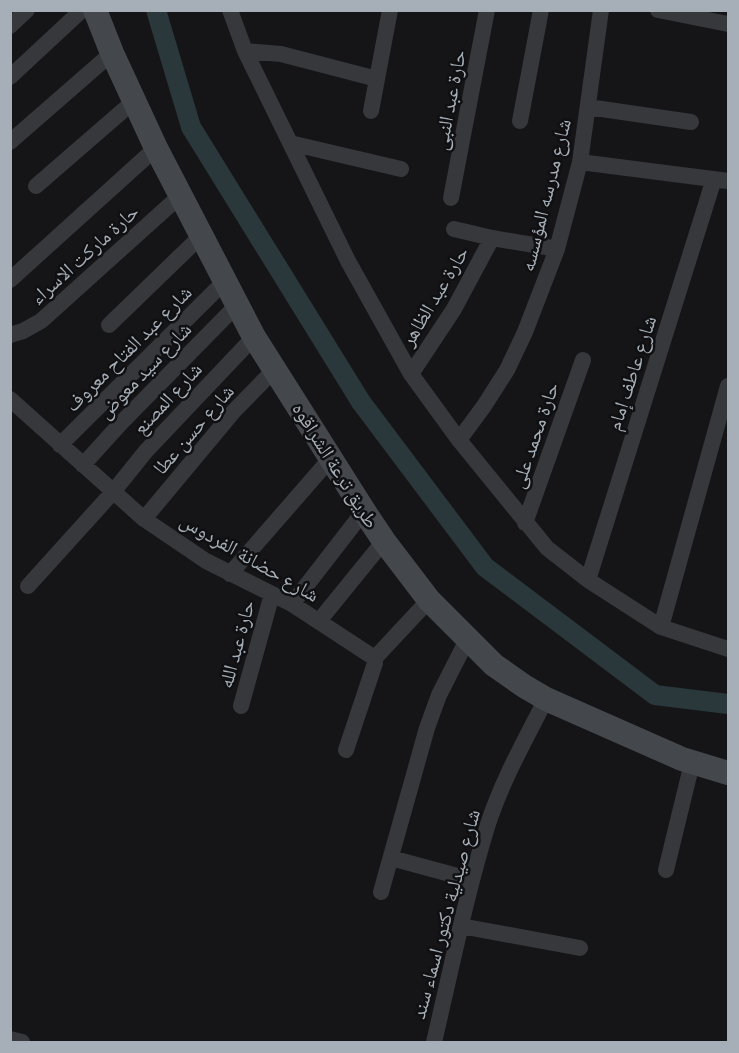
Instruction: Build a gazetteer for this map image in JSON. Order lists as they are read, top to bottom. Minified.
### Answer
{"streets":{"street":["حارة عبد النبى","شارع مدرسه المؤسسه","حارة ماركت الاسراء","حارة عبد الظاهر","شارع عبد الفتاح معروف","شارع سيد معوض","شارع عاطف إمام","شارع المصنع","شارع حسن عطا","حارة محمد على","طريق ترعة الشراقوه","شارع حضانة الفردوس","حارة عبد الله","شارع صيدلية دكتور اسماء سند"]},"crossings":[["شارع مدرسه المؤسسه","حارة عبد الظاهر"],["حارة ماركت الاسراء","طريق ترعة الشراقوه"],["شارع عبد الفتاح معروف","طريق ترعة الشراقوه"],["شارع عبد الفتاح معروف","شارع حضانة الفردوس"],["شارع سيد معوض","طريق ترعة الشراقوه"],["شارع سيد معوض","شارع حضانة الفردوس"],["شارع المصنع","طريق ترعة الشراقوه"],["شارع المصنع","شارع حضانة الفردوس"],["شارع حسن عطا","طريق ترعة الشراقوه"],["شارع حسن عطا","شارع حضانة الفردوس"],["طريق ترعة الشراقوه","شارع صيدلية دكتور اسماء سند"],["شارع حضانة الفردوس","حارة عبد الله"]]}
